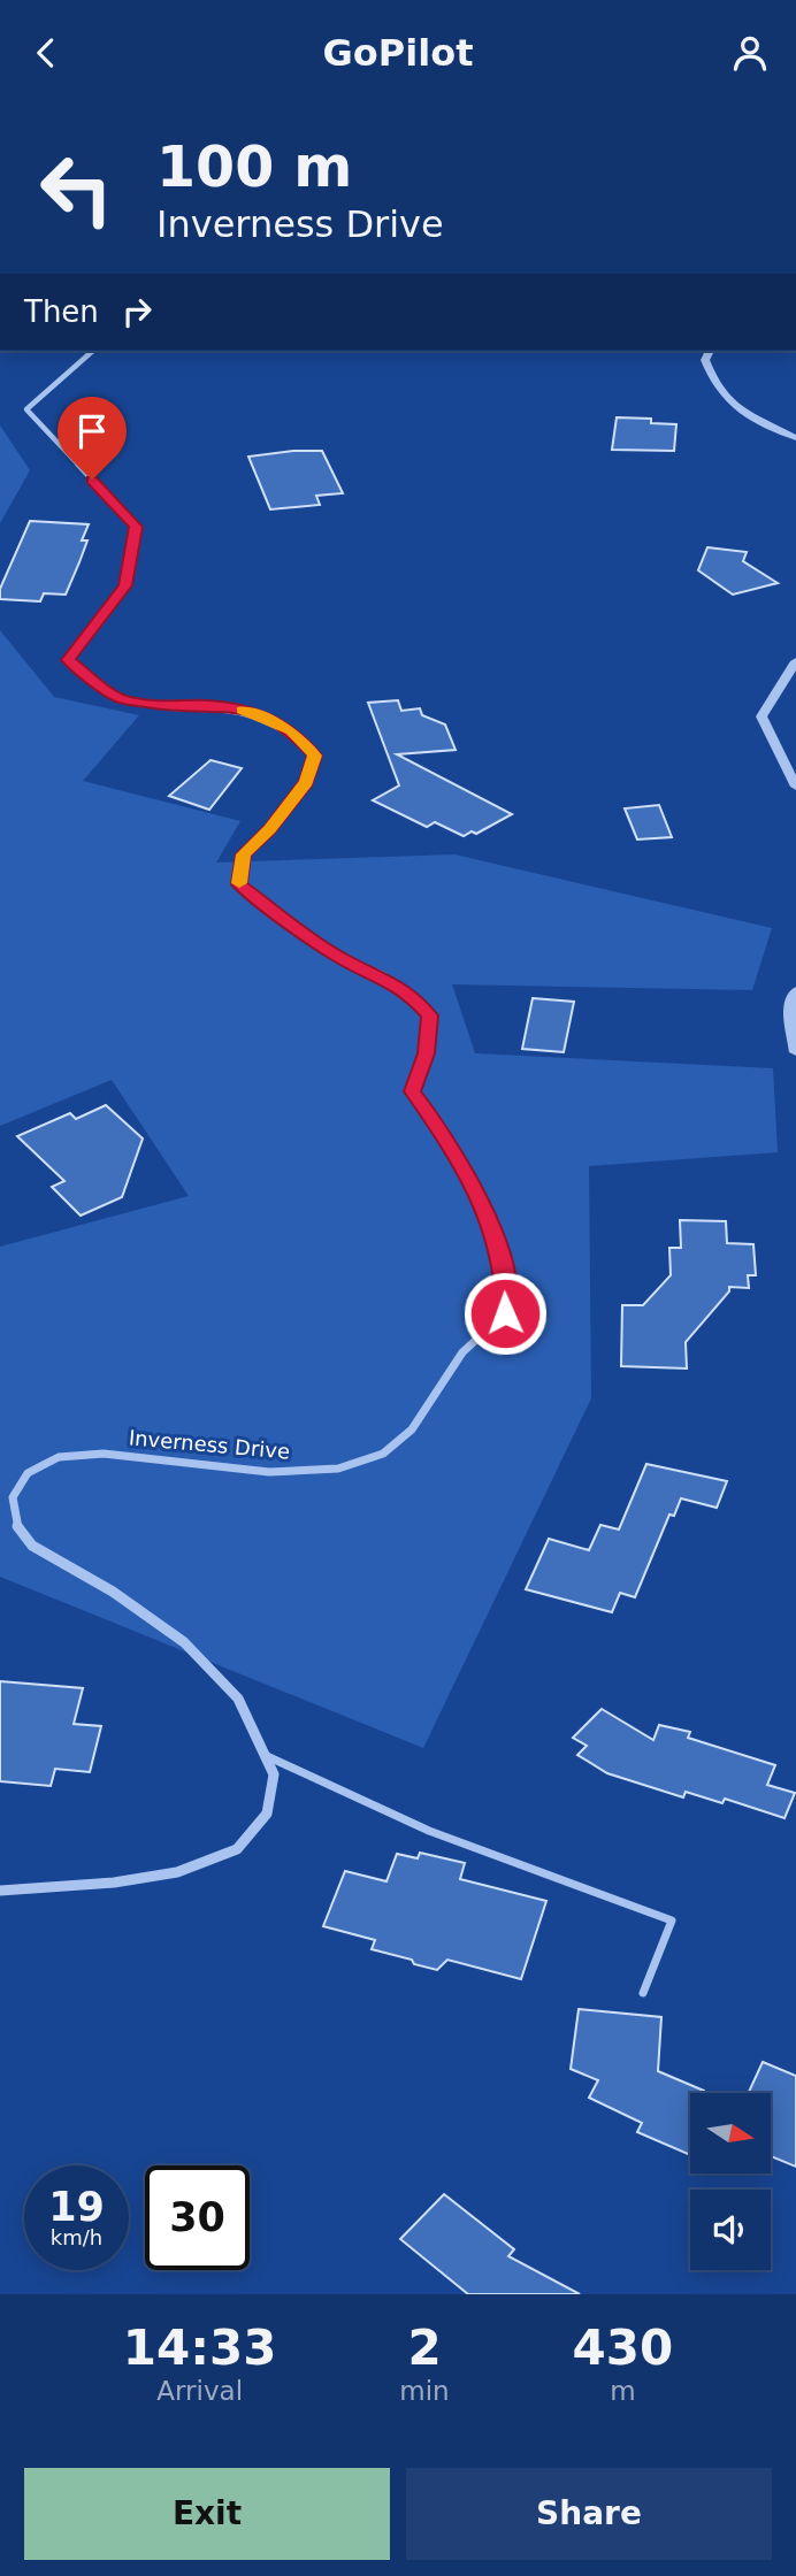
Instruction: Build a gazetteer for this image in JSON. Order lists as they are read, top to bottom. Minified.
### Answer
{"streets":{"street":["Inverness Drive"]},"north":"right","page":{"header":"GoPilot","turn":["100 m","Inverness Drive"],"then":"Then","speed":"19 km/h","limit":"30","eta":["14:33","Arrival","2","min","430","m"],"buttons":["Exit","Share"]}}
